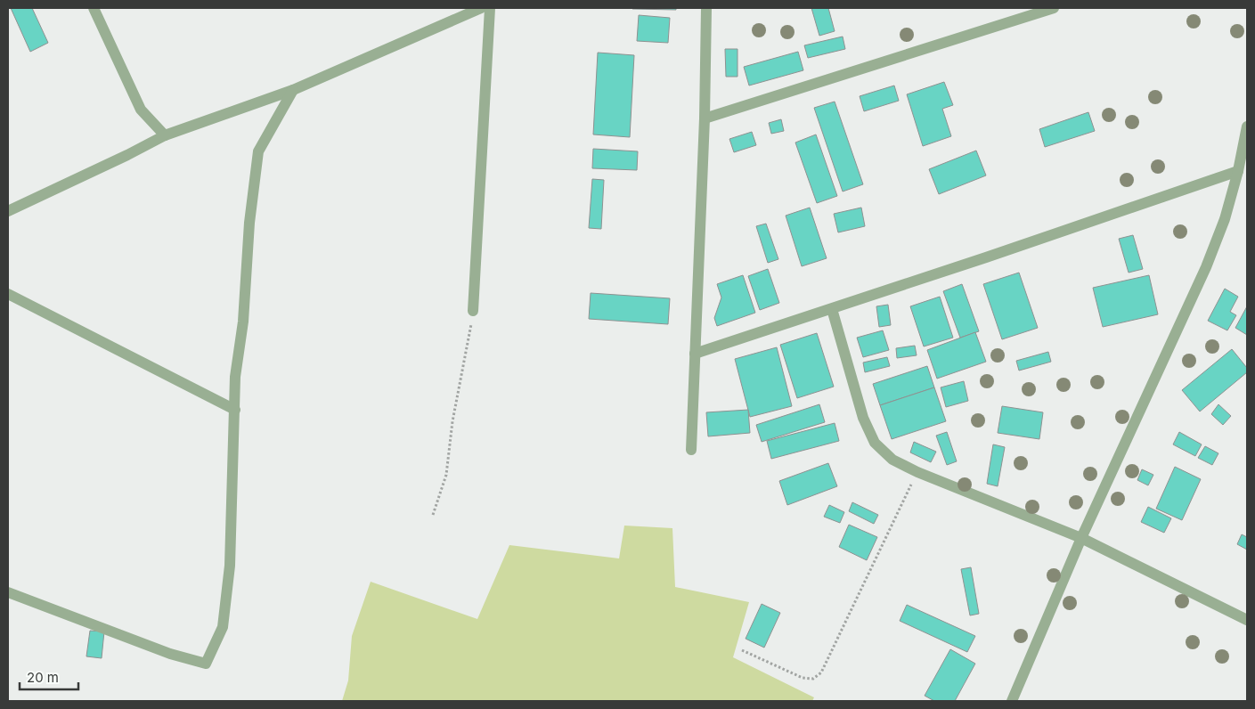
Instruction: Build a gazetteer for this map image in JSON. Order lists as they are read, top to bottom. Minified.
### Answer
{"scale_bar":"20 m"}
